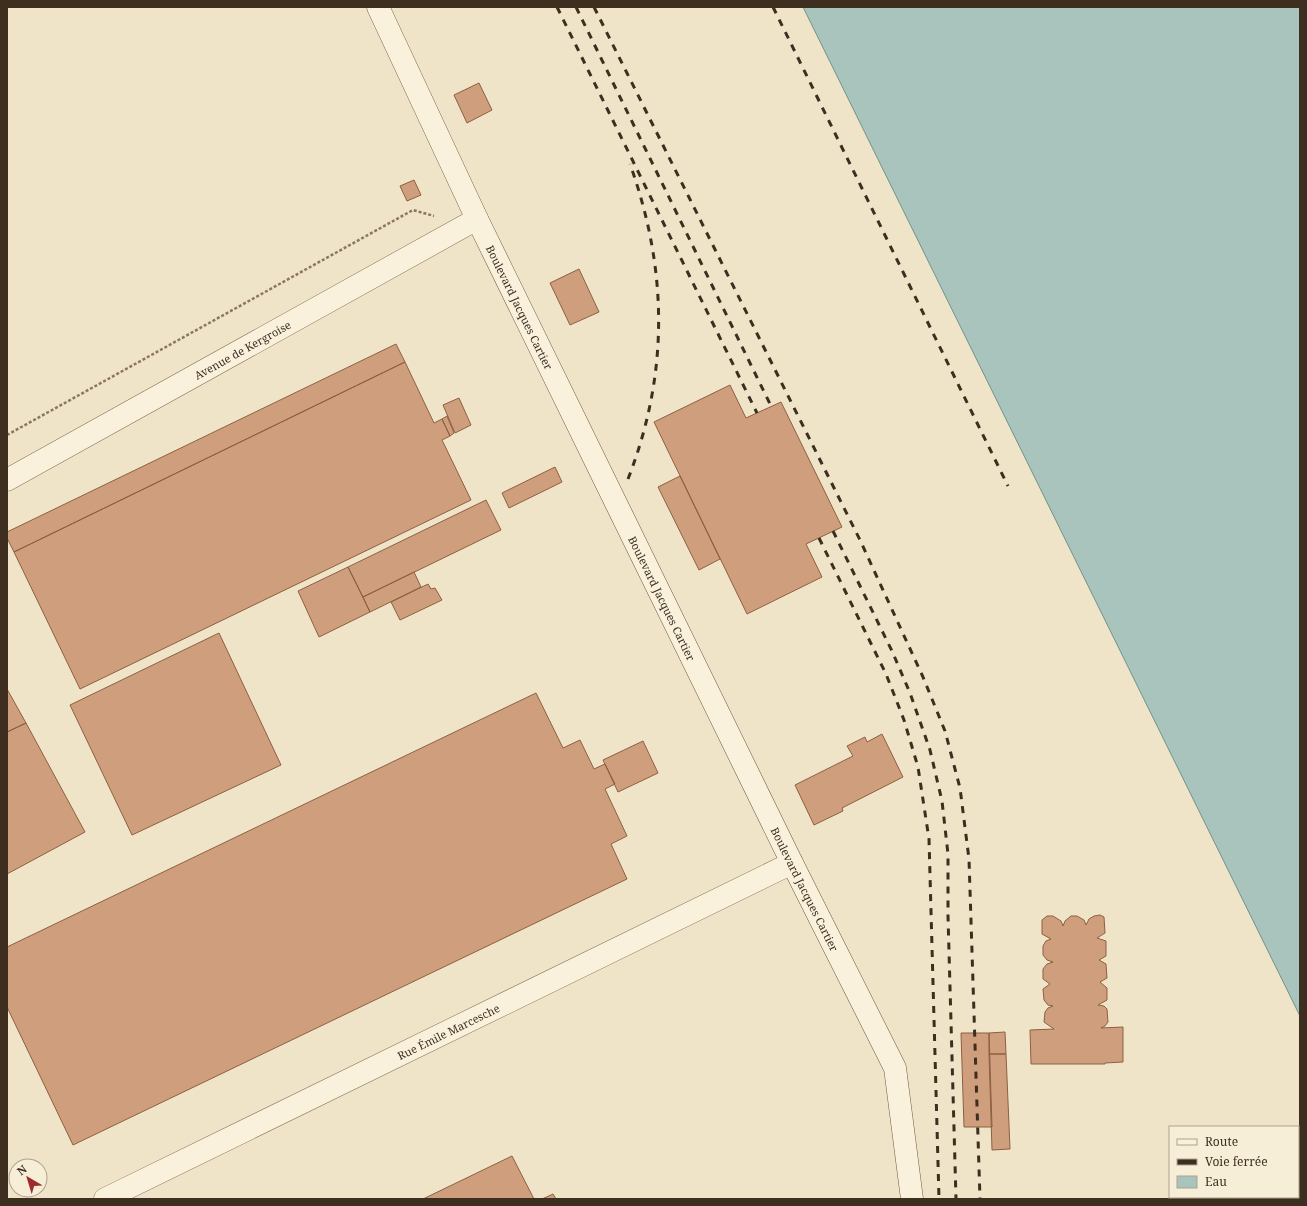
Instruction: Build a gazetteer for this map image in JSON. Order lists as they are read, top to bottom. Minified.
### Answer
{"streets":{"street":["Boulevard Jacques Cartier","Avenue de Kergroise","Rue Émile Marcesche"]},"crossings":[["Boulevard Jacques Cartier","Avenue de Kergroise"],["Boulevard Jacques Cartier","Rue Émile Marcesche"]],"legend":["Route","Voie ferrée","Eau"],"north":"top left"}
